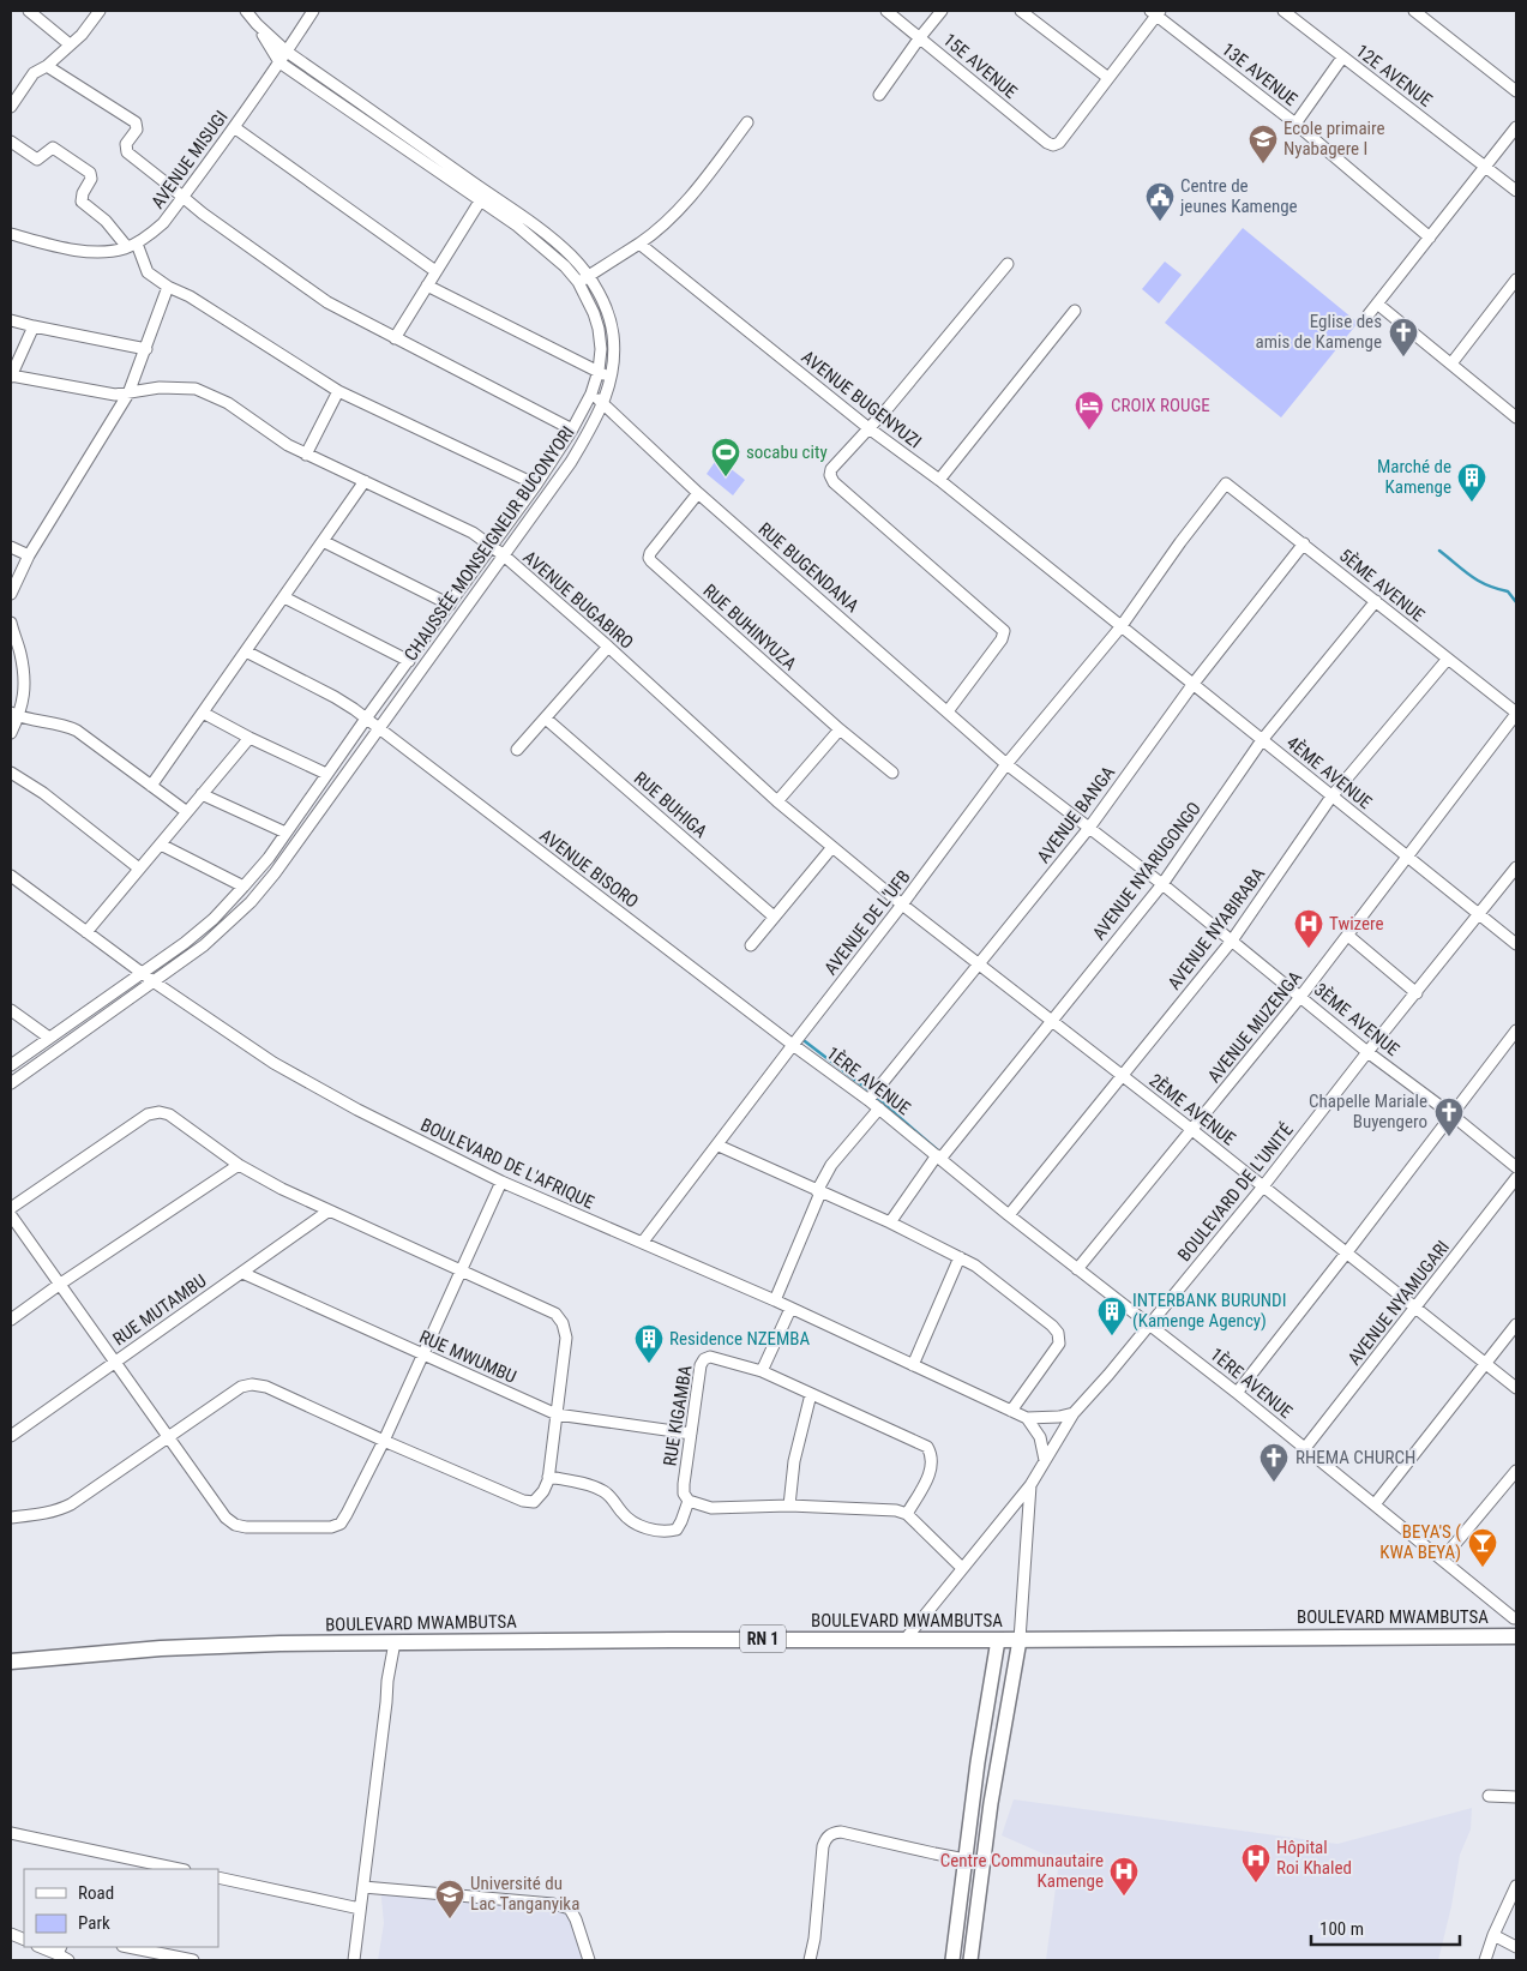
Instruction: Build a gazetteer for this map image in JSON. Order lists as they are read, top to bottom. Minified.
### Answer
{"streets":{"highway":["BOULEVARD MWAMBUTSA","RN 1"],"street":["15E AVENUE","13E AVENUE","12E AVENUE","AVENUE MISUGI","AVENUE BUGENYUZI","CHAUSSÉE MONSEIGNEUR BUCONYORI","RUE BUGENDANA","5ÈME AVENUE","AVENUE BUGABIRO","RUE BUHINYUZA","4ÈME AVENUE","RUE BUHIGA","AVENUE BANGA","AVENUE BISORO","AVENUE NYARUGONGO","AVENUE DE L'UFB","AVENUE NYABIRABA","3ÈME AVENUE","AVENUE MUZENGA","1ÈRE AVENUE","2ÈME AVENUE","BOULEVARD DE L'AFRIQUE","BOULEVARD DE L'UNITÉ","AVENUE NYAMUGARI","RUE MUTAMBU","RUE MWUMBU","RUE KIGAMBA"]},"crossings":[["AVENUE MISUGI","CHAUSSÉE MONSEIGNEUR BUCONYORI"],["AVENUE BUGENYUZI","4ÈME AVENUE"],["AVENUE BUGENYUZI","AVENUE DE L'UFB"],["CHAUSSÉE MONSEIGNEUR BUCONYORI","RUE BUGENDANA"],["CHAUSSÉE MONSEIGNEUR BUCONYORI","AVENUE BUGABIRO"],["CHAUSSÉE MONSEIGNEUR BUCONYORI","AVENUE BISORO"],["CHAUSSÉE MONSEIGNEUR BUCONYORI","BOULEVARD DE L'AFRIQUE"],["RUE BUGENDANA","RUE BUHINYUZA"],["RUE BUGENDANA","AVENUE DE L'UFB"],["RUE BUGENDANA","3ÈME AVENUE"],["5ÈME AVENUE","AVENUE BANGA"],["5ÈME AVENUE","AVENUE NYARUGONGO"],["5ÈME AVENUE","AVENUE DE L'UFB"],["5ÈME AVENUE","AVENUE NYABIRABA"],["5ÈME AVENUE","AVENUE MUZENGA"],["AVENUE BUGABIRO","AVENUE DE L'UFB"],["AVENUE BUGABIRO","2ÈME AVENUE"],["4ÈME AVENUE","AVENUE BANGA"],["4ÈME AVENUE","AVENUE NYARUGONGO"],["4ÈME AVENUE","AVENUE DE L'UFB"],["4ÈME AVENUE","AVENUE NYABIRABA"],["4ÈME AVENUE","AVENUE MUZENGA"],["4ÈME AVENUE","BOULEVARD DE L'UNITÉ"],["AVENUE BANGA","3ÈME AVENUE"],["AVENUE BANGA","1ÈRE AVENUE"],["AVENUE BANGA","2ÈME AVENUE"],["AVENUE BISORO","AVENUE DE L'UFB"],["AVENUE BISORO","1ÈRE AVENUE"],["AVENUE NYARUGONGO","3ÈME AVENUE"],["AVENUE NYARUGONGO","1ÈRE AVENUE"],["AVENUE NYARUGONGO","2ÈME AVENUE"],["AVENUE DE L'UFB","3ÈME AVENUE"],["AVENUE DE L'UFB","1ÈRE AVENUE"],["AVENUE DE L'UFB","2ÈME AVENUE"],["AVENUE DE L'UFB","BOULEVARD DE L'AFRIQUE"],["AVENUE NYABIRABA","3ÈME AVENUE"],["AVENUE NYABIRABA","1ÈRE AVENUE"],["AVENUE NYABIRABA","2ÈME AVENUE"],["3ÈME AVENUE","AVENUE MUZENGA"],["3ÈME AVENUE","BOULEVARD DE L'UNITÉ"],["AVENUE MUZENGA","1ÈRE AVENUE"],["AVENUE MUZENGA","2ÈME AVENUE"],["1ÈRE AVENUE","BOULEVARD DE L'UNITÉ"],["1ÈRE AVENUE","AVENUE NYAMUGARI"],["2ÈME AVENUE","BOULEVARD DE L'UNITÉ"],["2ÈME AVENUE","AVENUE NYAMUGARI"],["BOULEVARD DE L'AFRIQUE","BOULEVARD DE L'UNITÉ"],["BOULEVARD DE L'UNITÉ","BOULEVARD MWAMBUTSA"],["RUE MUTAMBU","RUE MWUMBU"],["RUE MWUMBU","RUE KIGAMBA"]],"places":{"school or university":["Ecole primaire Nyabagere I","Université du Lac Tanganyika"],"public building":["Centre de jeunes Kamenge"],"church":["Eglise des amis de Kamenge","Chapelle Mariale Buyengero","RHEMA CHURCH"],"hotel":["CROIX ROUGE"],"sports":["socabu city"],"building":["Marché de Kamenge","INTERBANK BURUNDI (Kamenge Agency)","Residence NZEMBA"],"hospital":["Twizere","Hôpital Roi Khaled","Centre Communautaire Kamenge"],"bar":["BEYA'S ( KWA BEYA)"]},"legend":["Road","Park"],"scale_bar":"100 m"}
